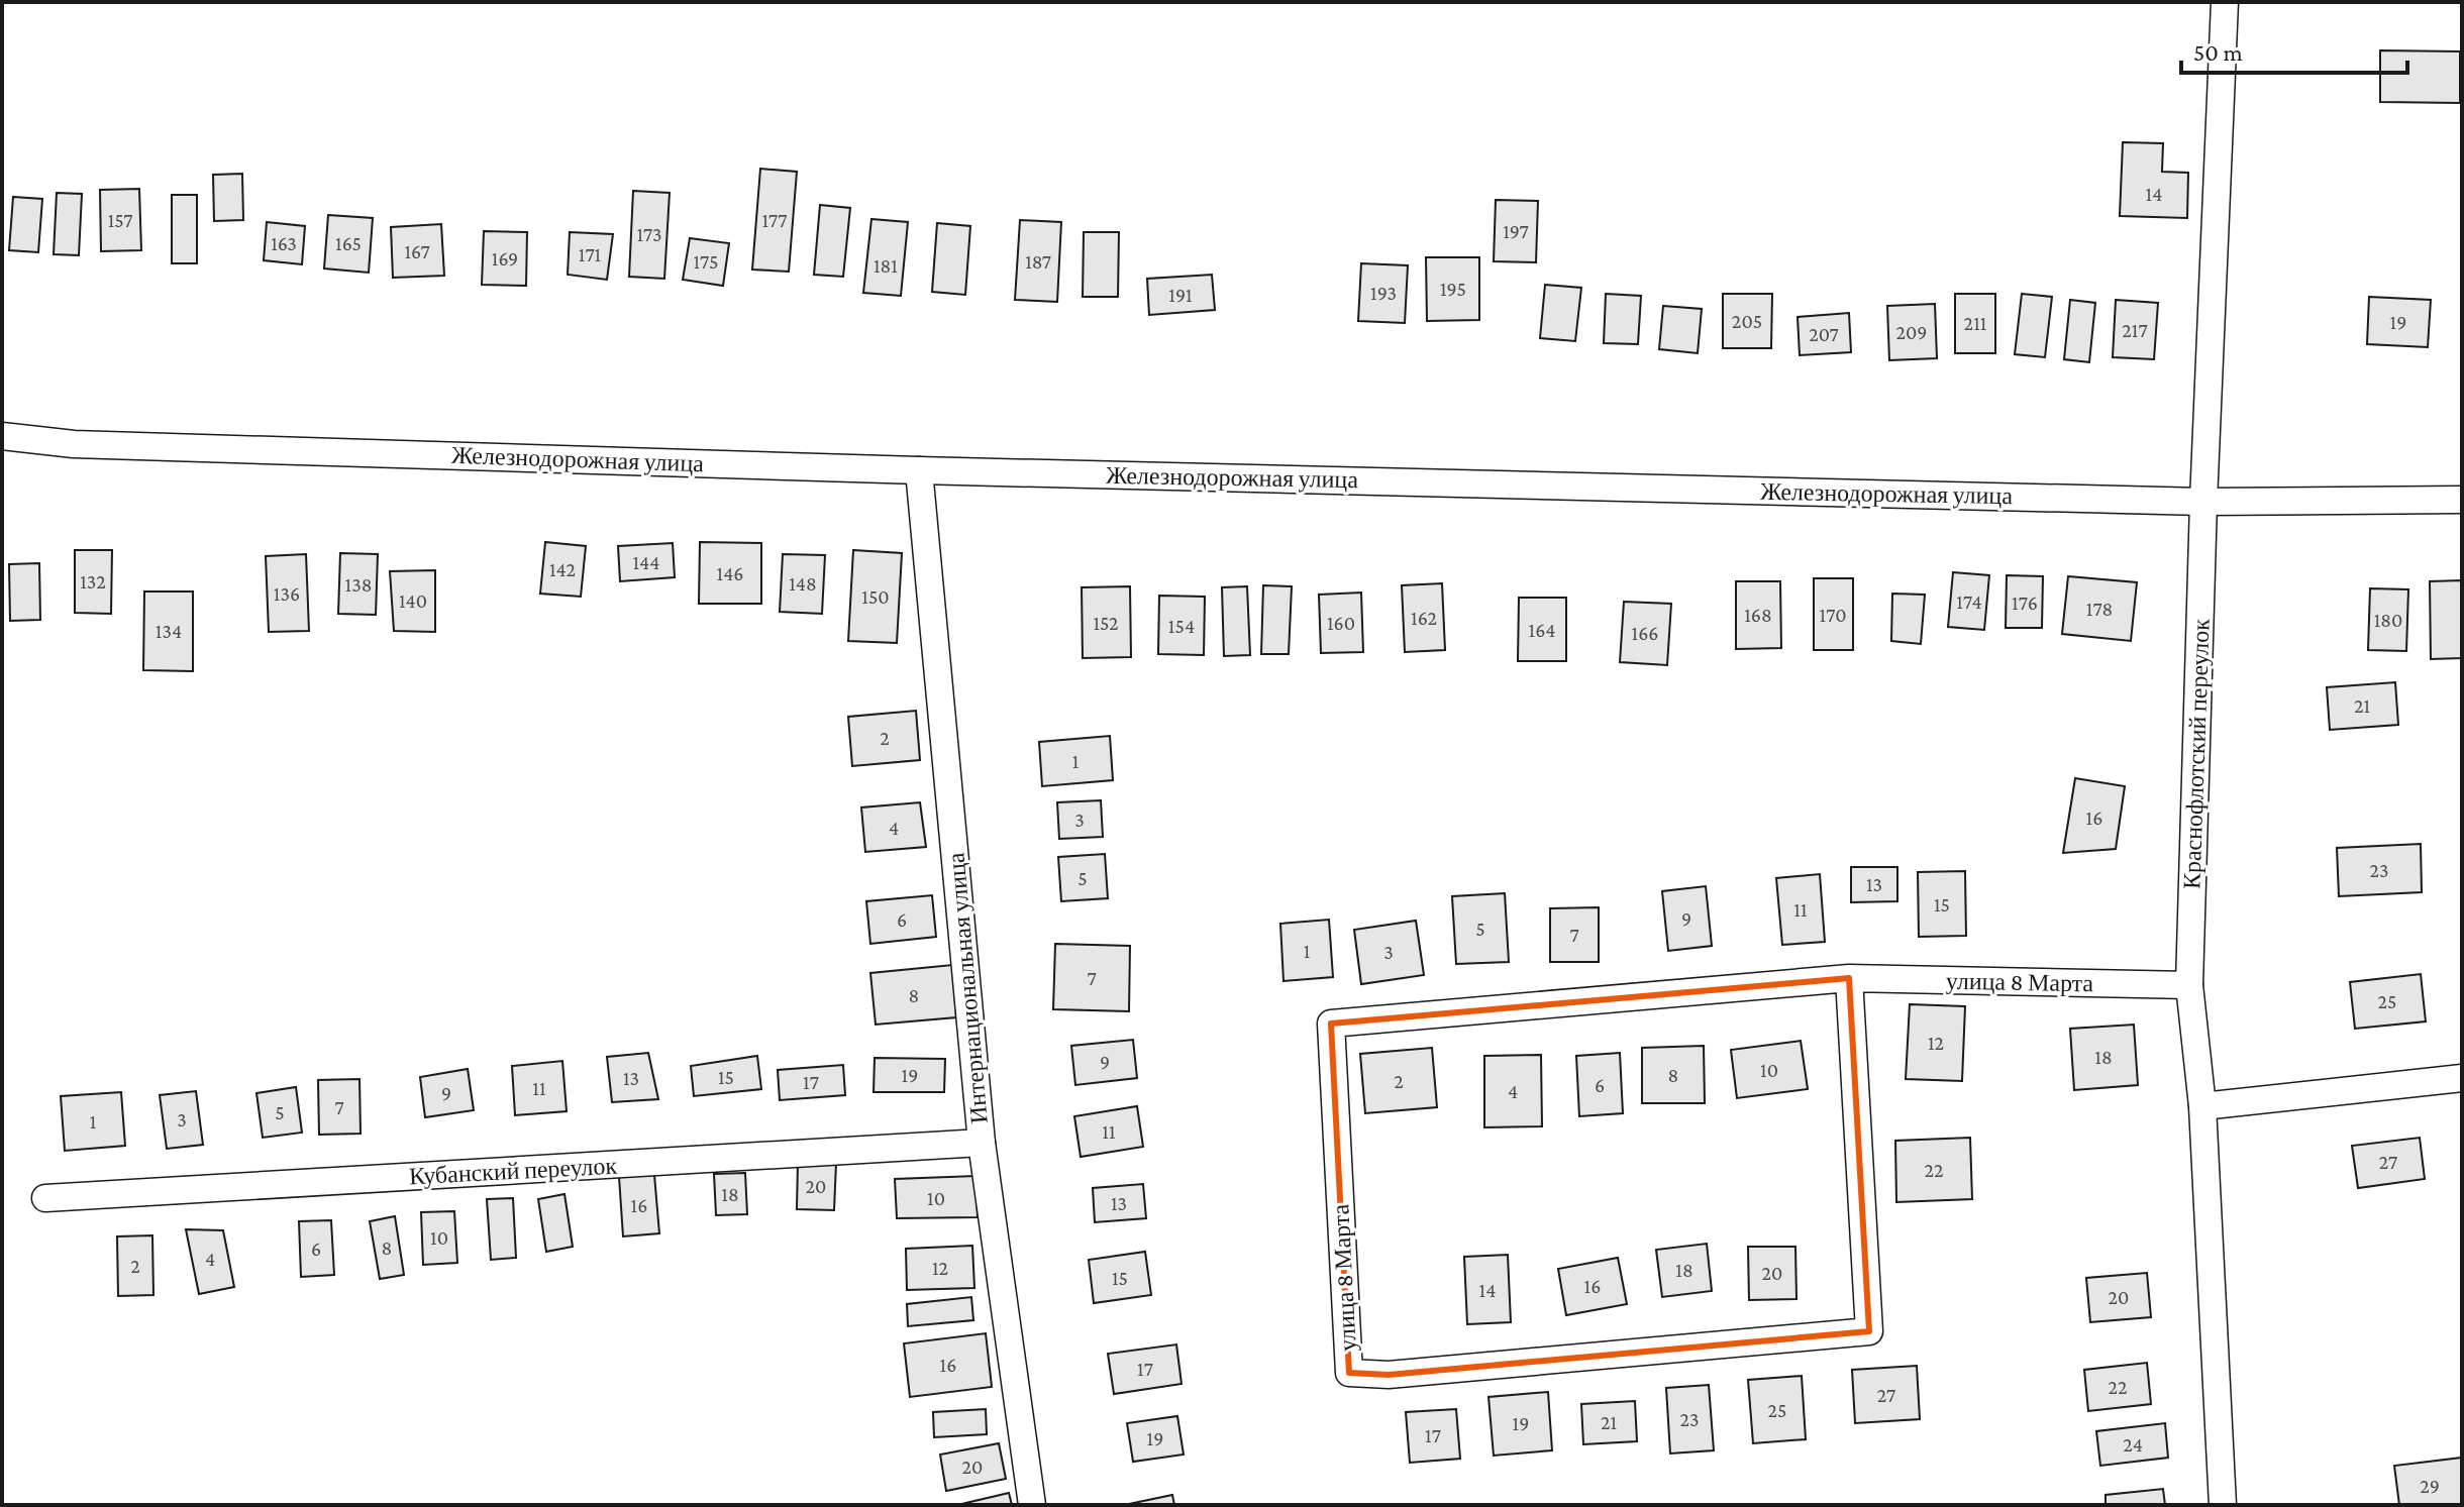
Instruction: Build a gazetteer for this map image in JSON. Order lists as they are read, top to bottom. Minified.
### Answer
{"streets":{"street":["Железнодорожная улица","Краснофлотский переулок","улица 8 Марта","Интернациональная улица","Кубанский переулок"]},"crossings":[["Железнодорожная улица","Краснофлотский переулок"],["Железнодорожная улица","Интернациональная улица"],["Краснофлотский переулок","улица 8 Марта"],["Интернациональная улица","Кубанский переулок"]],"house_numbers":["14","157","177","197","173","163","165","167","171","169","175","187","181","195","193","191","205","19","211","217","209","207","144","142","146","132","148","138","136","150","140","174","176","178","168","170","162","180","152","160","154","164","134","166","21","2","1","16","3","4","23","5","13","15","11","9","6","5","7","1","3","7","8","25","12","18","9","10","19","8","15","13","2","17","6","11","4","9","7","5","3","1","11","27","22","20","18","10","13","16","10","8","6","4","2","12","18","20","15","16","14","20","16","17","22","27","25","23","21","19","17","19","24","20","29"],"scale_bar":"50 m"}
